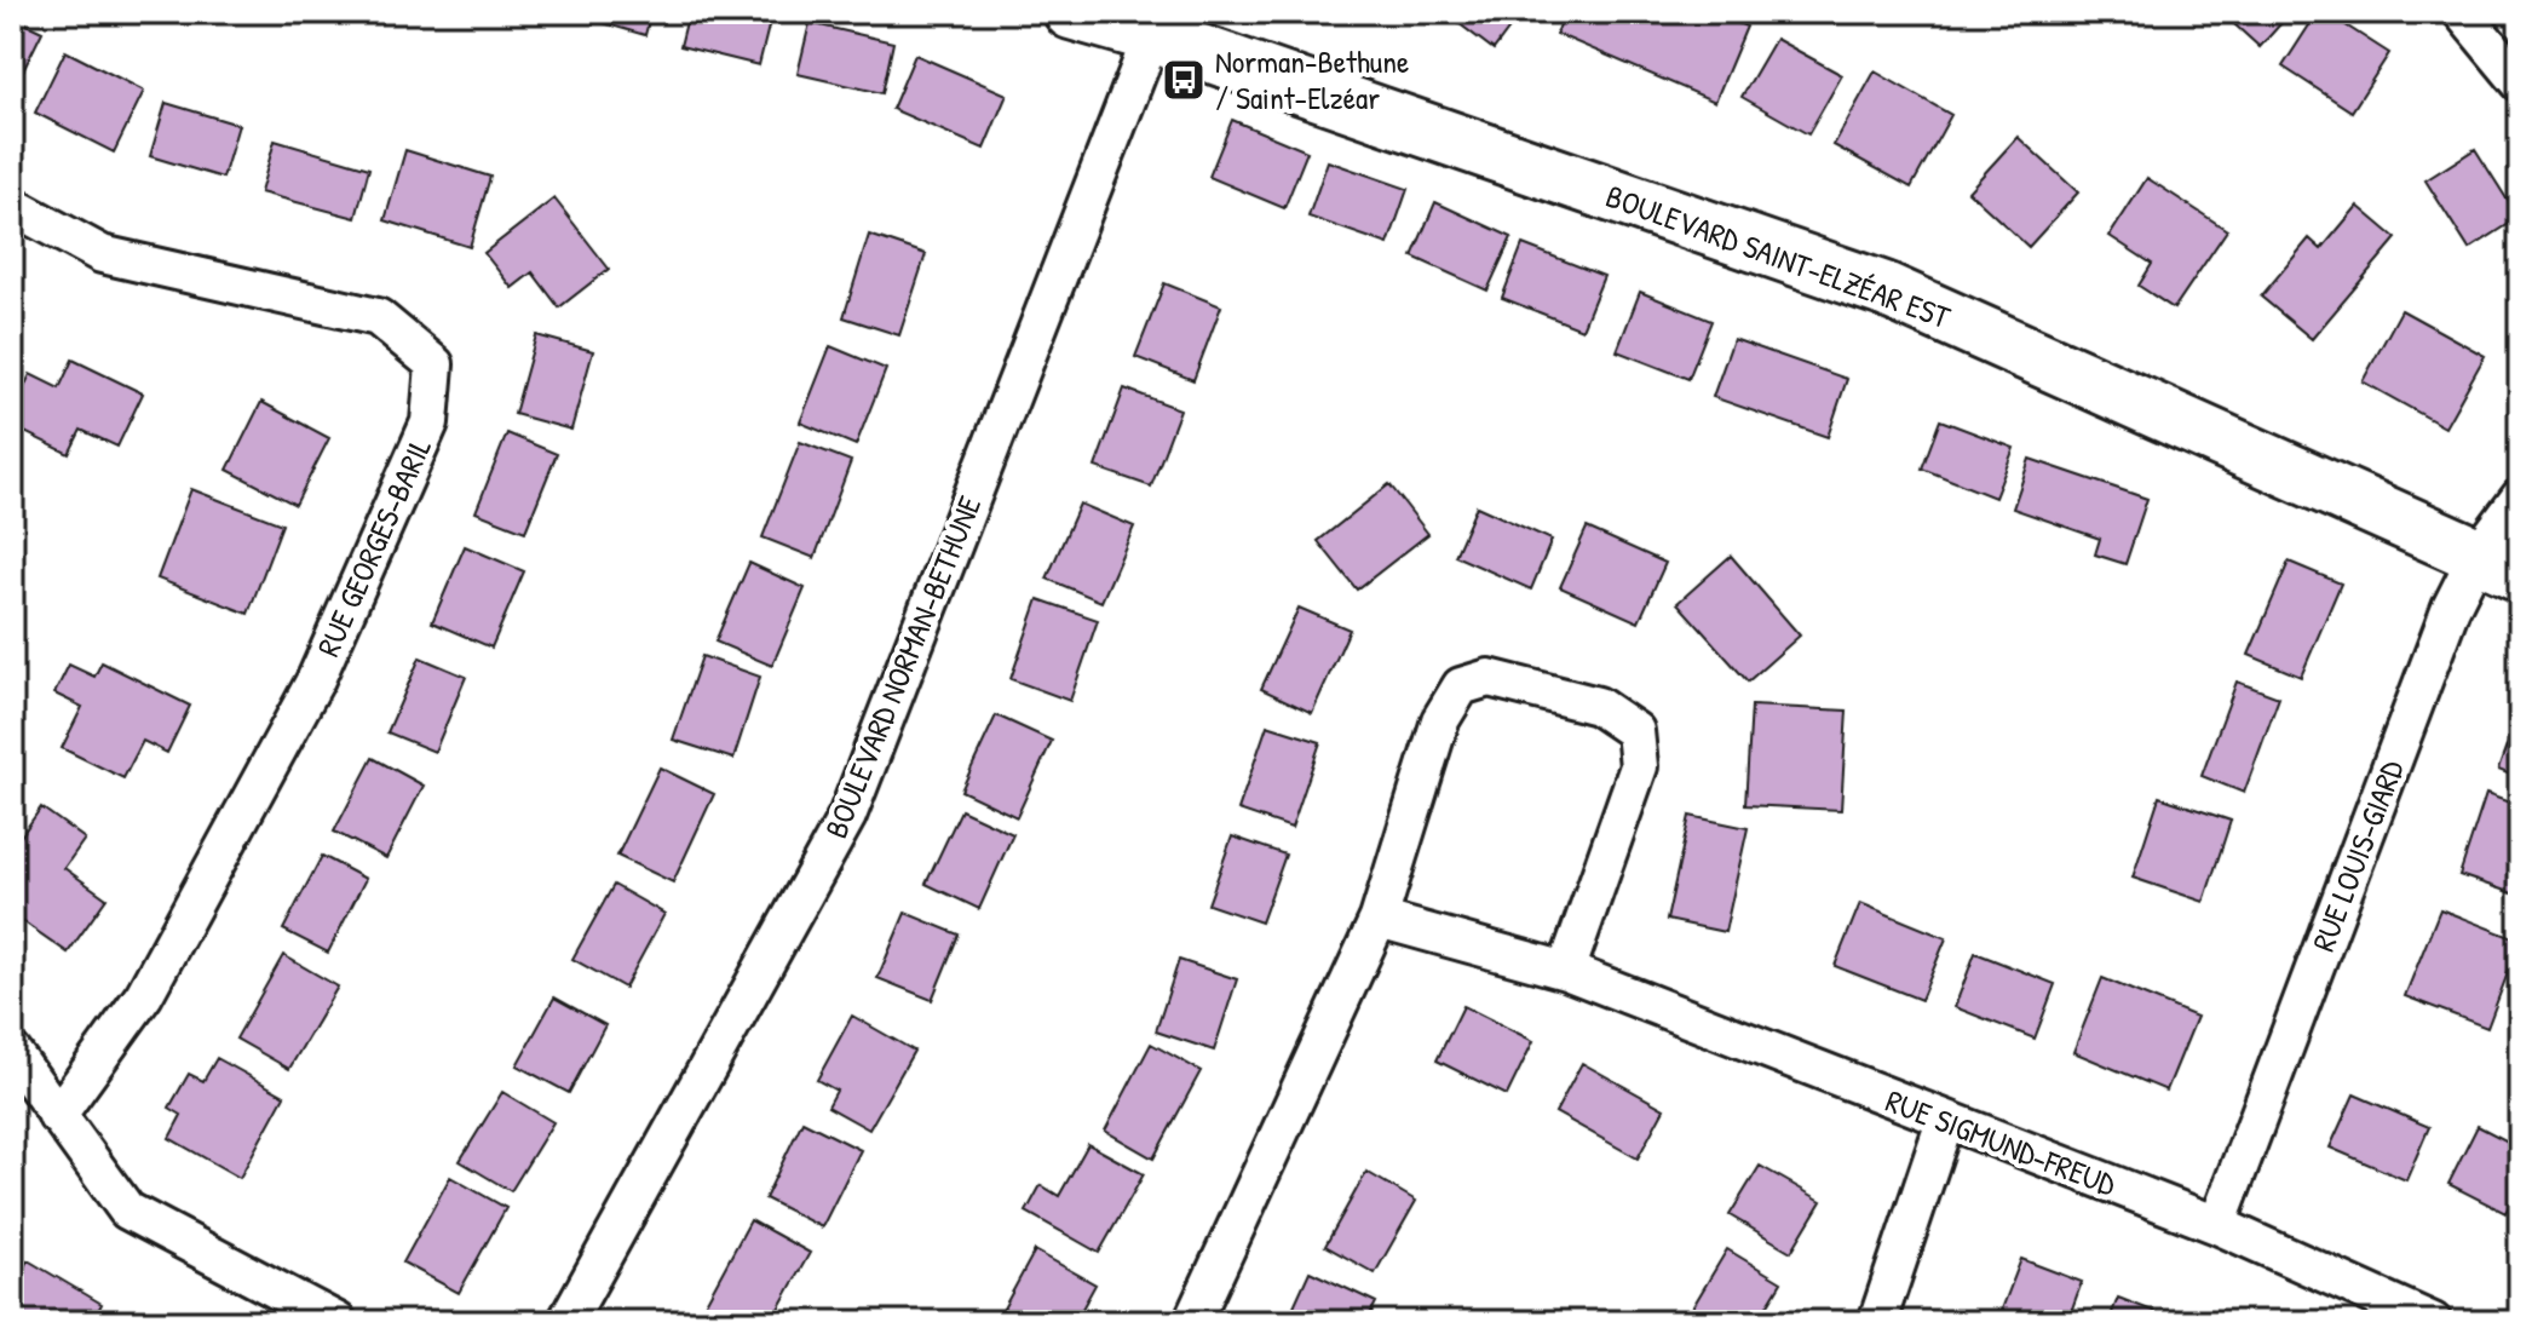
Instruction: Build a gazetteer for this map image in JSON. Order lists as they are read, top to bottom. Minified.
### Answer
{"streets":{"street":["BOULEVARD SAINT-ELZÉAR EST","RUE GEORGES-BARIL","BOULEVARD NORMAN-BETHUNE","RUE LOUIS-GIARD","RUE SIGMUND-FREUD"]},"crossings":[["BOULEVARD SAINT-ELZÉAR EST","BOULEVARD NORMAN-BETHUNE"],["BOULEVARD SAINT-ELZÉAR EST","RUE LOUIS-GIARD"],["RUE LOUIS-GIARD","RUE SIGMUND-FREUD"]],"places":{"bus stop":["Norman-Bethune / Saint-Elzéar"]}}
